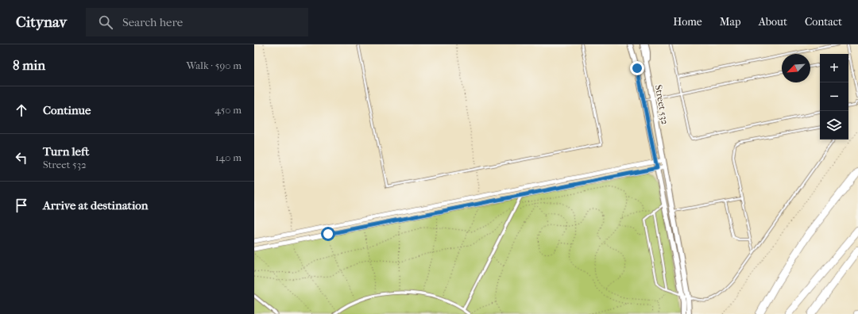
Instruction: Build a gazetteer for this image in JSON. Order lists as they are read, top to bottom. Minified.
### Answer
{"streets":{"street":["Street 532"]},"north":"bottom left","page":{"header":"Citynav","search":"Search here","nav":["Home","Map","About","Contact"],"heading":["8 min","Walk · 590 m"],"map_buttons":["+","−"],"list":[["Continue","450 m"],["Turn left","Street 532","140 m"],"Arrive at destination"]}}
